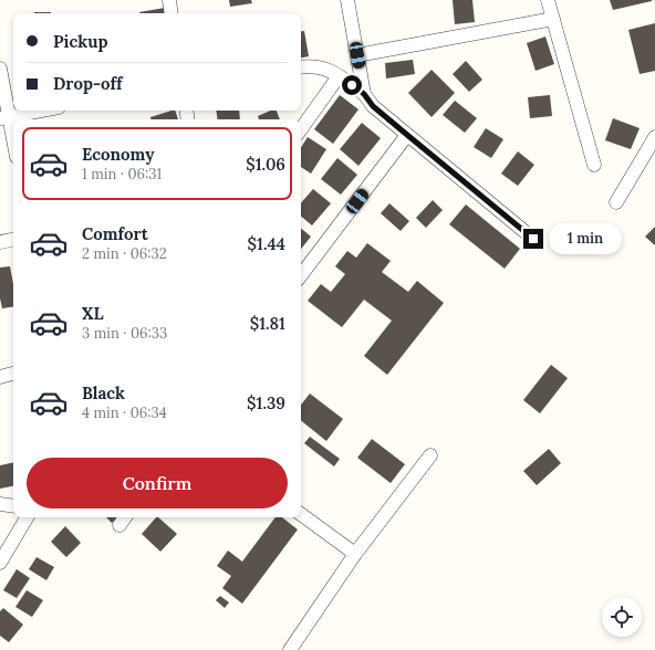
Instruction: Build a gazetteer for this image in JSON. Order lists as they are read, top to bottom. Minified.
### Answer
{"page":{"banner":["Pickup","Drop-off"],"list":[{"name":"Economy","note":"1 min · 06:31","value":"$1.06"},{"name":"Comfort","note":"2 min · 06:32","value":"$1.44"},{"name":"XL","note":"3 min · 06:33","value":"$1.81"},{"name":"Black","note":"4 min · 06:34","value":"$1.39"}],"bubble":"1 min","buttons":"Confirm"}}
